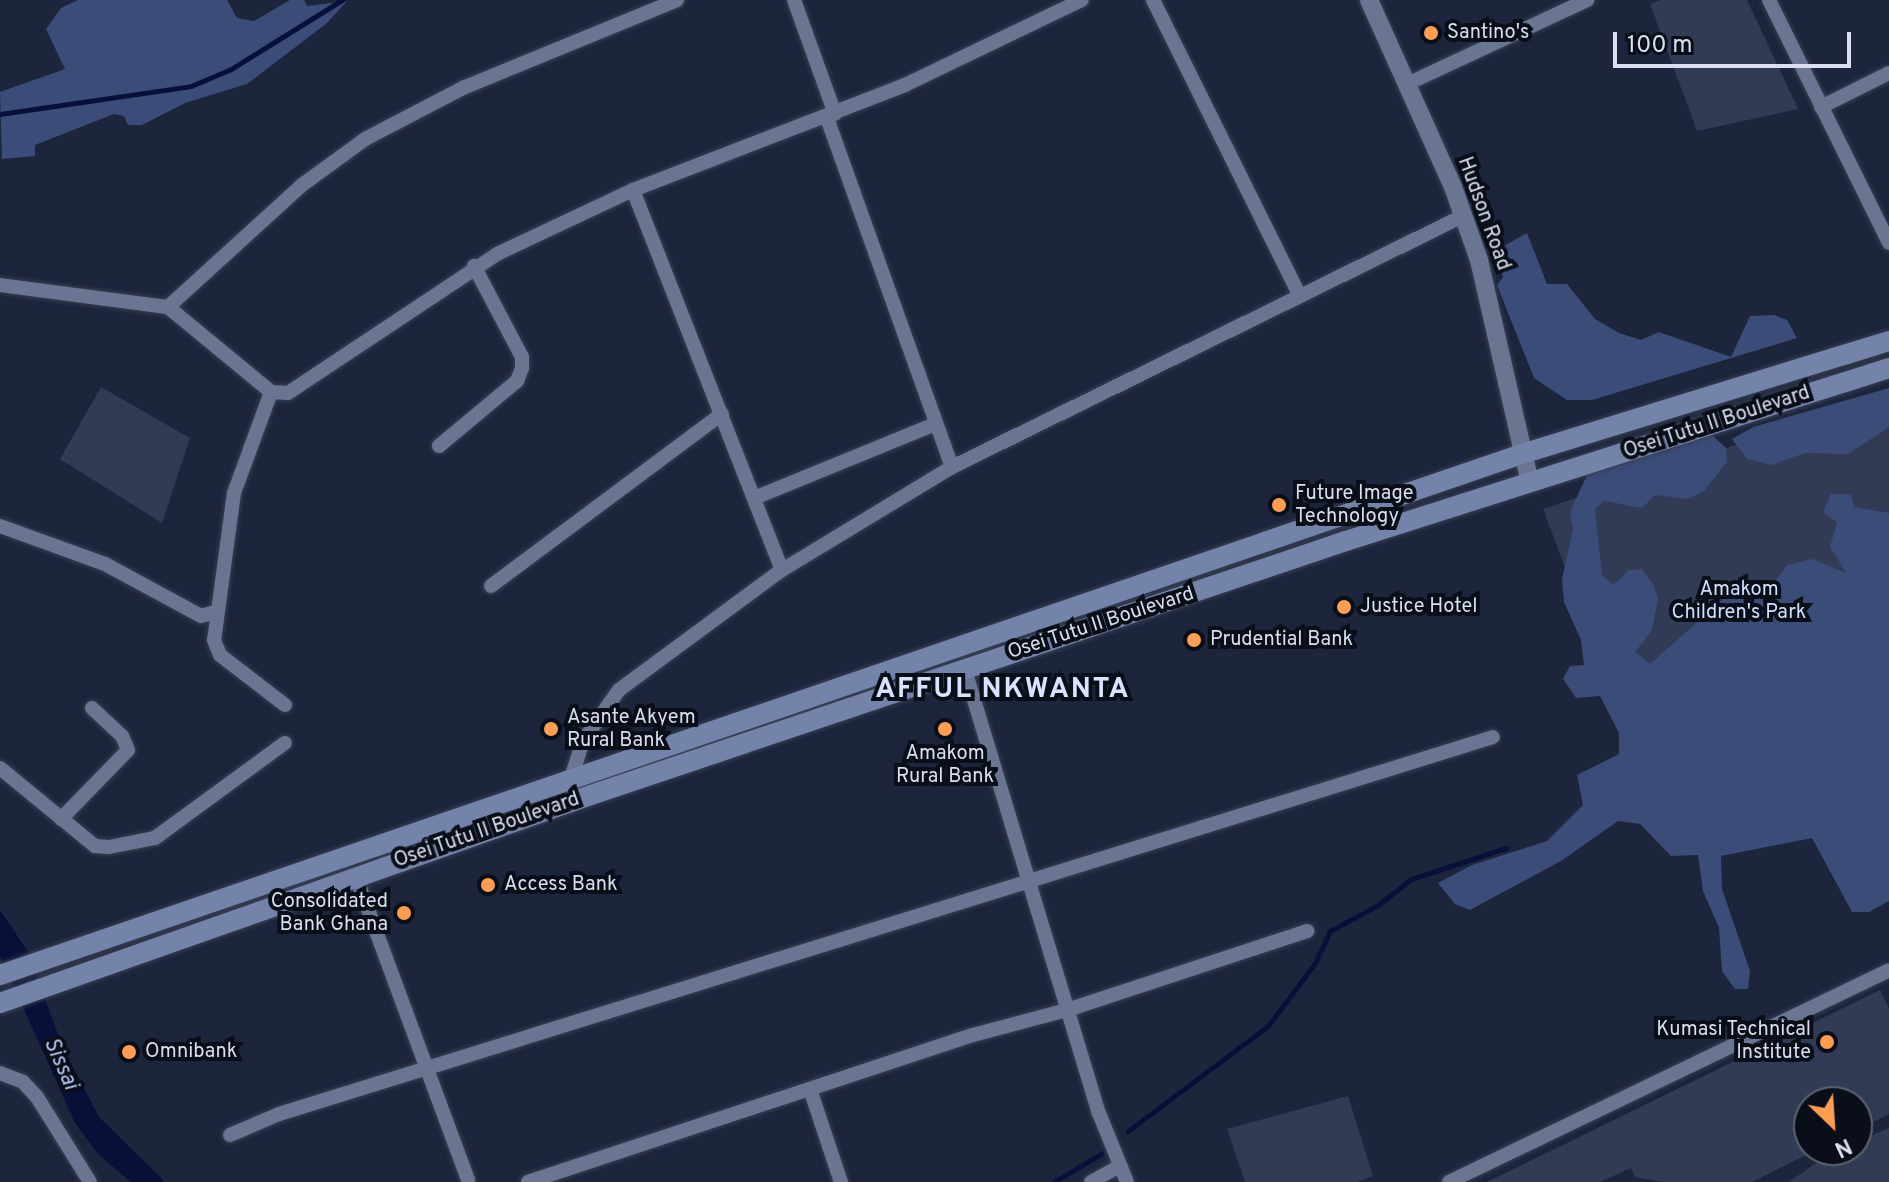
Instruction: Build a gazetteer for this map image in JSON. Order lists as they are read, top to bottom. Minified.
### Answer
{"streets":{"main road":["Osei Tutu II Boulevard"],"street":["Hudson Road"]},"crossings":[["Hudson Road","Osei Tutu II Boulevard"]],"districts":["AFFUL NKWANTA"],"water":["Sissai"],"parks":["Amakom Children's Park"],"places":["Santino's","Future Image Technology","Justice Hotel","Prudential Bank","Asante Akyem Rural Bank","Amakom Rural Bank","Access Bank","Consolidated Bank Ghana","Kumasi Technical Institute","Omnibank"],"scale_bar":"100 m","north":"bottom right"}
